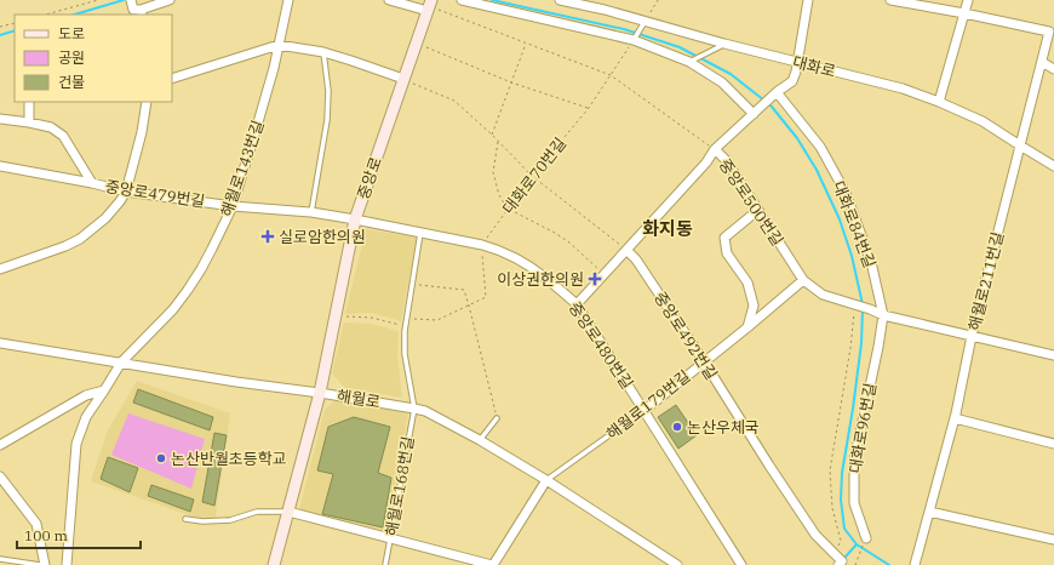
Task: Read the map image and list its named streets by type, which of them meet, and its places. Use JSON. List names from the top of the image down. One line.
{"streets":{"main road":["중앙로"],"street":["대화로","해월로143번길","중앙로479번길","중앙로500번길","대화로84번길","해월로211번길","중앙로492번길","중앙로480번길","해월로","해월로179번길","대화로96번길"],"lane":["해월로168번길"],"path":["대화로70번길"]},"crossings":[["대화로","해월로211번길"],["해월로143번길","중앙로479번길"],["해월로143번길","해월로"],["대화로70번길","중앙로500번길"],["대화로70번길","중앙로480번길"],["중앙로","중앙로479번길"],["중앙로","중앙로500번길"],["중앙로","중앙로480번길"],["중앙로","해월로"],["중앙로479번길","중앙로480번길"],["중앙로500번길","대화로84번길"],["중앙로500번길","해월로211번길"],["중앙로500번길","해월로179번길"],["중앙로500번길","대화로96번길"],["대화로84번길","대화로96번길"],["중앙로492번길","해월로179번길"],["중앙로480번길","해월로179번길"],["해월로","해월로179번길"],["해월로","해월로168번길"]],"districts":["화지동"],"places":{"health":["실로암한의원","이상권한의원"],"other":["논산우체국","논산반월초등학교"]},"legend":["도로","공원","건물"],"scale_bar":"100 m"}
